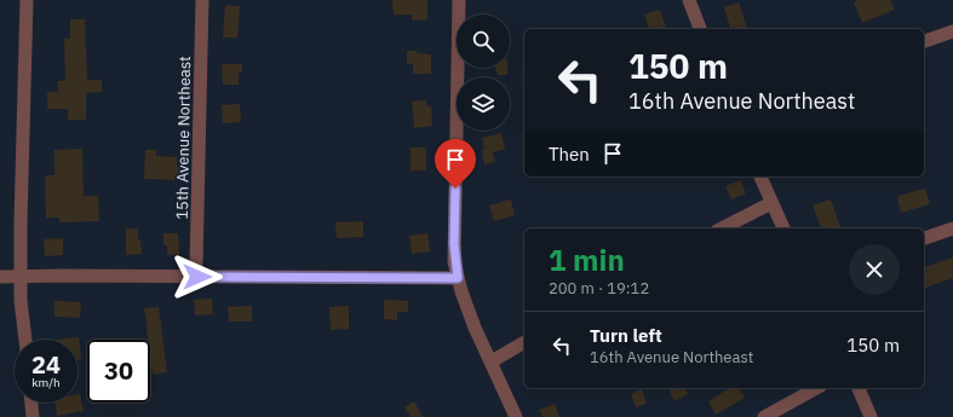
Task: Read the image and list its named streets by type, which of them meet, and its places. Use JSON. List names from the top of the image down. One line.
{"streets":{"street":["15th Avenue Northeast"]},"page":{"turn":["150 m","16th Avenue Northeast"],"then":"Then","heading":["1 min","200 m · 19:12"],"list":[{"name":"Turn left","note":"16th Avenue Northeast","value":"150 m"}],"speed":"24 km/h","limit":"30"}}
